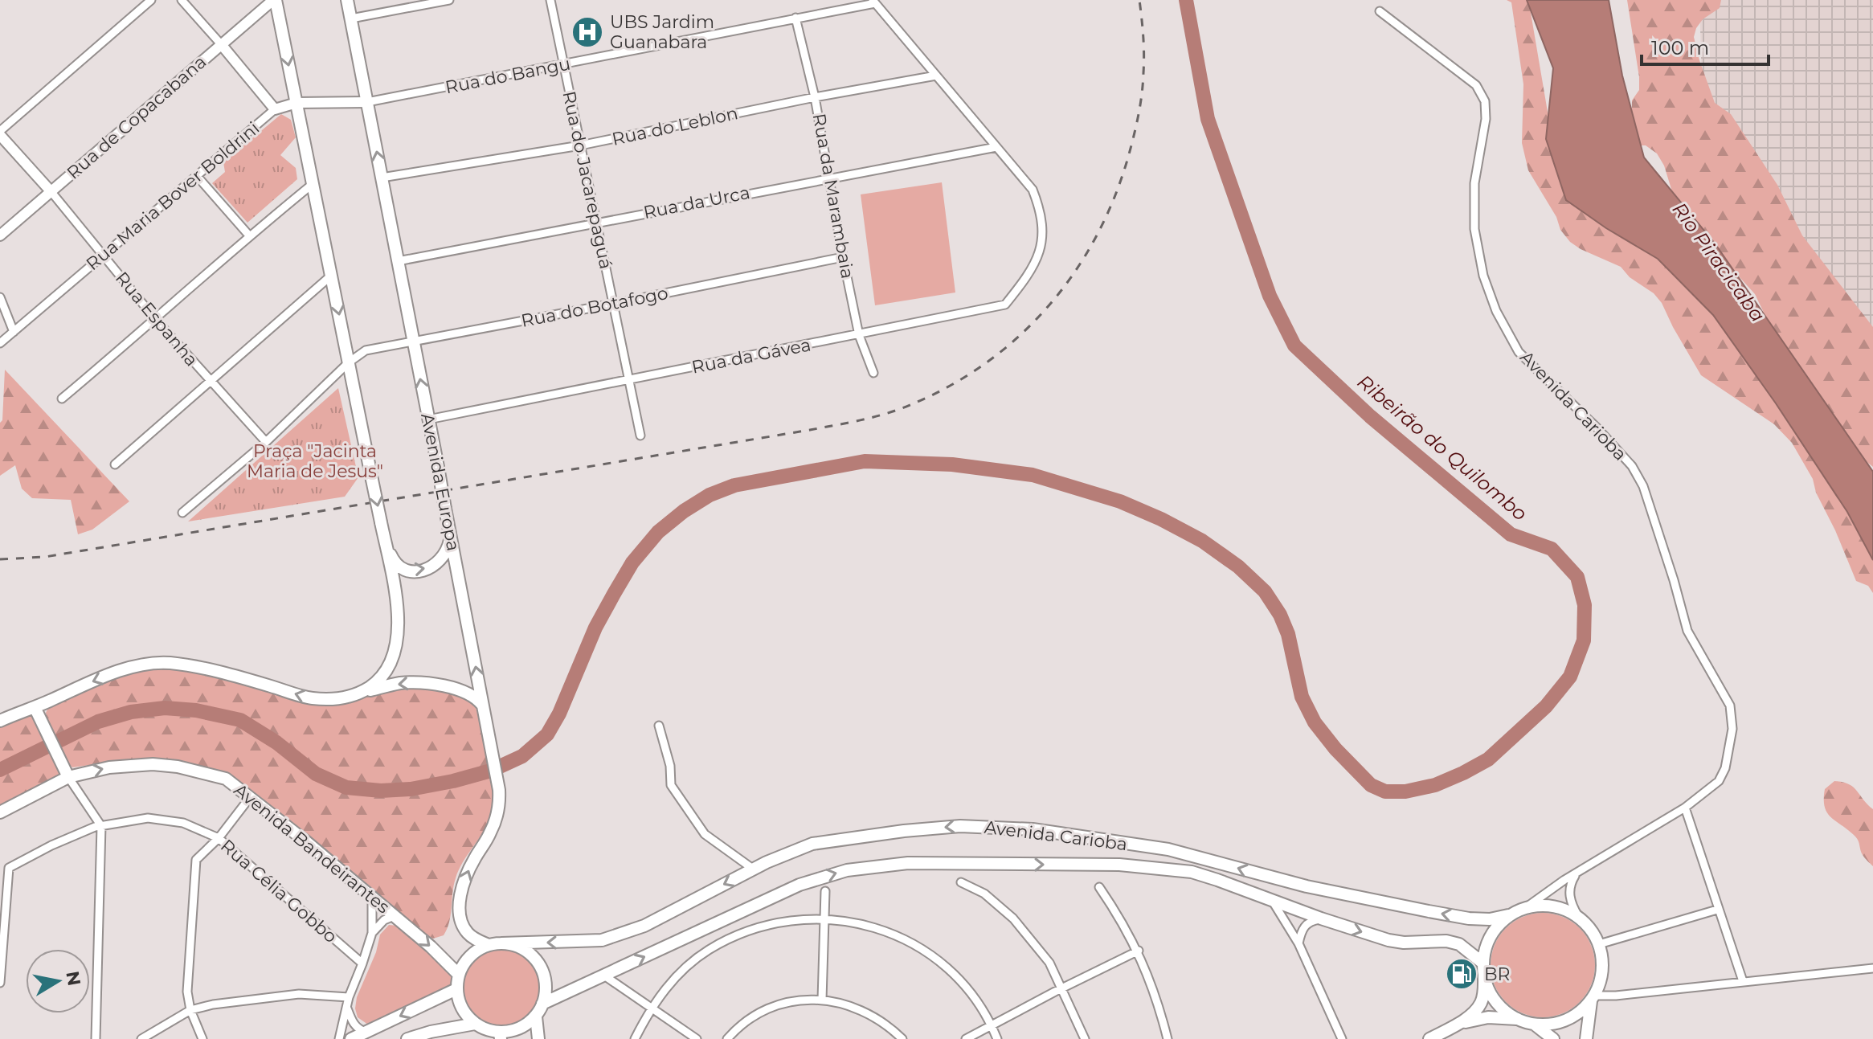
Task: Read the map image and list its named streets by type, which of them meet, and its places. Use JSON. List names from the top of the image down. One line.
{"streets":{"main road":["Avenida Carioba","Avenida Europa","Avenida Bandeirantes"],"street":["Rua do Bangu","Rua de Copacabana","Rua do Leblon","Rua do Jacarepaguá","Rua Maria Bover Boldrini","Rua da Marambaia","Rua da Urca","Rua do Botafogo","Rua Espanha","Rua da Gávea","Rua Célia Gobbo"]},"crossings":[["Rua do Bangu","Rua do Jacarepaguá"],["Rua do Bangu","Rua Maria Bover Boldrini"],["Rua do Bangu","Rua da Marambaia"],["Rua do Bangu","Avenida Europa"],["Rua de Copacabana","Rua Espanha"],["Rua do Leblon","Rua do Jacarepaguá"],["Rua do Leblon","Rua da Marambaia"],["Rua do Leblon","Avenida Europa"],["Rua do Jacarepaguá","Rua da Urca"],["Rua do Jacarepaguá","Rua do Botafogo"],["Rua do Jacarepaguá","Rua da Gávea"],["Rua Maria Bover Boldrini","Rua Espanha"],["Rua Maria Bover Boldrini","Avenida Europa"],["Rua da Marambaia","Rua da Urca"],["Rua da Marambaia","Rua do Botafogo"],["Rua da Marambaia","Rua da Gávea"],["Rua da Urca","Rua da Gávea"],["Rua da Urca","Avenida Europa"],["Rua do Botafogo","Rua Espanha"],["Rua do Botafogo","Avenida Europa"],["Rua da Gávea","Avenida Europa"],["Avenida Carioba","Avenida Europa"],["Avenida Carioba","Avenida Bandeirantes"],["Avenida Europa","Avenida Bandeirantes"]],"water":["Rio Piracicaba","Ribeirão do Quilombo"],"parks":["Praça \"Jacinta Maria de Jesus\""],"places":{"hospital":["UBS Jardim Guanabara"],"fuel station":["BR"]},"scale_bar":"100 m","north":"right"}
